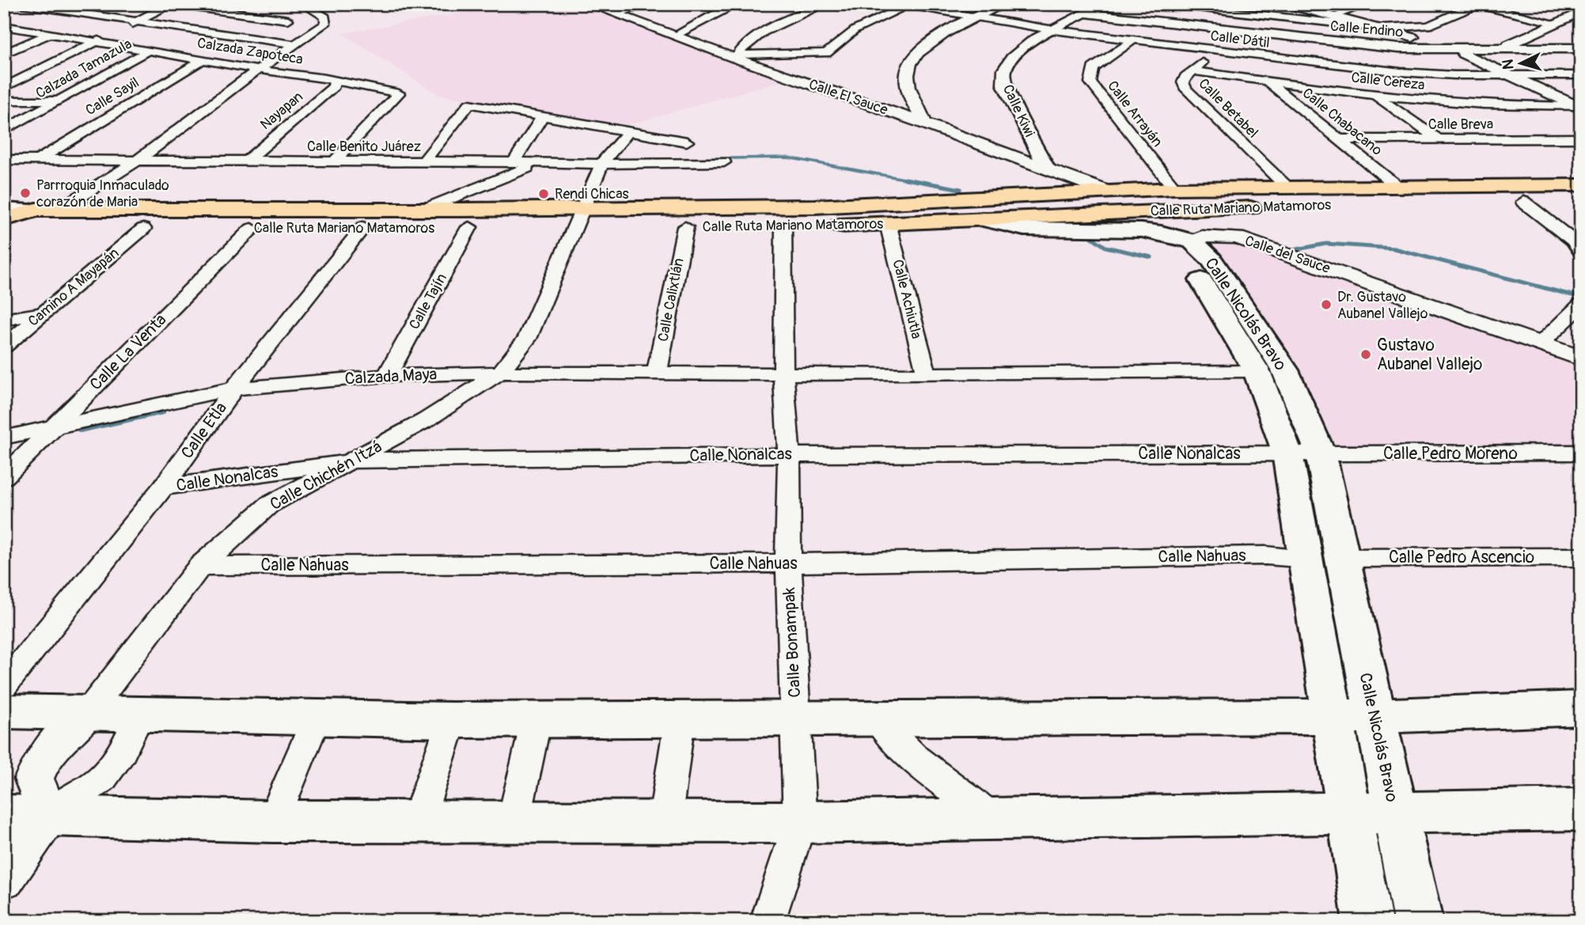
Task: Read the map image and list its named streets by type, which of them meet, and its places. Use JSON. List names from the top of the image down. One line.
{"streets":{"main road":["Calle Ruta Mariano Matamoros","Calle del Sauce","Calle Nicolás Bravo"],"street":["Calle Endino","Calle Dátil","Calzada Zapoteca","Calzada Tamazula","Calle Cereza","Calle Sayil","Calle El Sauce","Calle Betabel","Nayapan","Calle Kiwi","Calle Arrayán","Calle Chabacano","Calle Breva","Calle Benito Juárez","Camino A Mayapán","Calle Achiutla","Calle Calixtlán","Calle Tajín","Calle La Venta","Calzada Maya","Calle Etla","Calle Nonalcas","Calle Pedro Moreno","Calle Chichén Itzá","Calle Nahuas","Calle Pedro Ascencio","Calle Bonampak"]},"crossings":[["Calle Endino","Calle Kiwi"],["Calle Dátil","Calle Betabel"],["Calle Dátil","Calle Kiwi"],["Calle Dátil","Calle Arrayán"],["Calzada Zapoteca","Calzada Tamazula"],["Calzada Zapoteca","Calle Sayil"],["Calzada Zapoteca","Nayapan"],["Calzada Zapoteca","Calle Benito Juárez"],["Calle Cereza","Calle Betabel"],["Calle Cereza","Calle Chabacano"],["Calle Sayil","Calle Benito Juárez"],["Calle El Sauce","Calle Kiwi"],["Calle El Sauce","Calle Ruta Mariano Matamoros"],["Calle Betabel","Calle Ruta Mariano Matamoros"],["Nayapan","Calle Benito Juárez"],["Calle Arrayán","Calle Ruta Mariano Matamoros"],["Calle Chabacano","Calle Breva"],["Calle Chabacano","Calle Ruta Mariano Matamoros"],["Calle Benito Juárez","Calle Chichén Itzá"],["Calle Ruta Mariano Matamoros","Calle del Sauce"],["Calle Ruta Mariano Matamoros","Camino A Mayapán"],["Calle Ruta Mariano Matamoros","Calle Achiutla"],["Calle Ruta Mariano Matamoros","Calle Calixtlán"],["Calle Ruta Mariano Matamoros","Calle Tajín"],["Calle Ruta Mariano Matamoros","Calle La Venta"],["Calle Ruta Mariano Matamoros","Calle Etla"],["Calle Ruta Mariano Matamoros","Calle Chichén Itzá"],["Calle Ruta Mariano Matamoros","Calle Bonampak"],["Calle del Sauce","Calle Nicolás Bravo"],["Calle Achiutla","Calzada Maya"],["Calle Calixtlán","Calzada Maya"],["Calle Tajín","Calzada Maya"],["Calle Nicolás Bravo","Calzada Maya"],["Calle Nicolás Bravo","Calle Nonalcas"],["Calle Nicolás Bravo","Calle Pedro Moreno"],["Calle Nicolás Bravo","Calle Nahuas"],["Calle Nicolás Bravo","Calle Pedro Ascencio"],["Calle La Venta","Calzada Maya"],["Calzada Maya","Calle Etla"],["Calzada Maya","Calle Chichén Itzá"],["Calzada Maya","Calle Bonampak"],["Calle Etla","Calle Nonalcas"],["Calle Nonalcas","Calle Pedro Moreno"],["Calle Nonalcas","Calle Chichén Itzá"],["Calle Nonalcas","Calle Bonampak"],["Calle Chichén Itzá","Calle Nahuas"],["Calle Nahuas","Calle Bonampak"]],"places":["Parrroquia Inmaculado corazón de Maria","Rendi Chicas","Dr. Gustavo Aubanel Vallejo","Gustavo Aubanel Vallejo"],"north":"left"}
